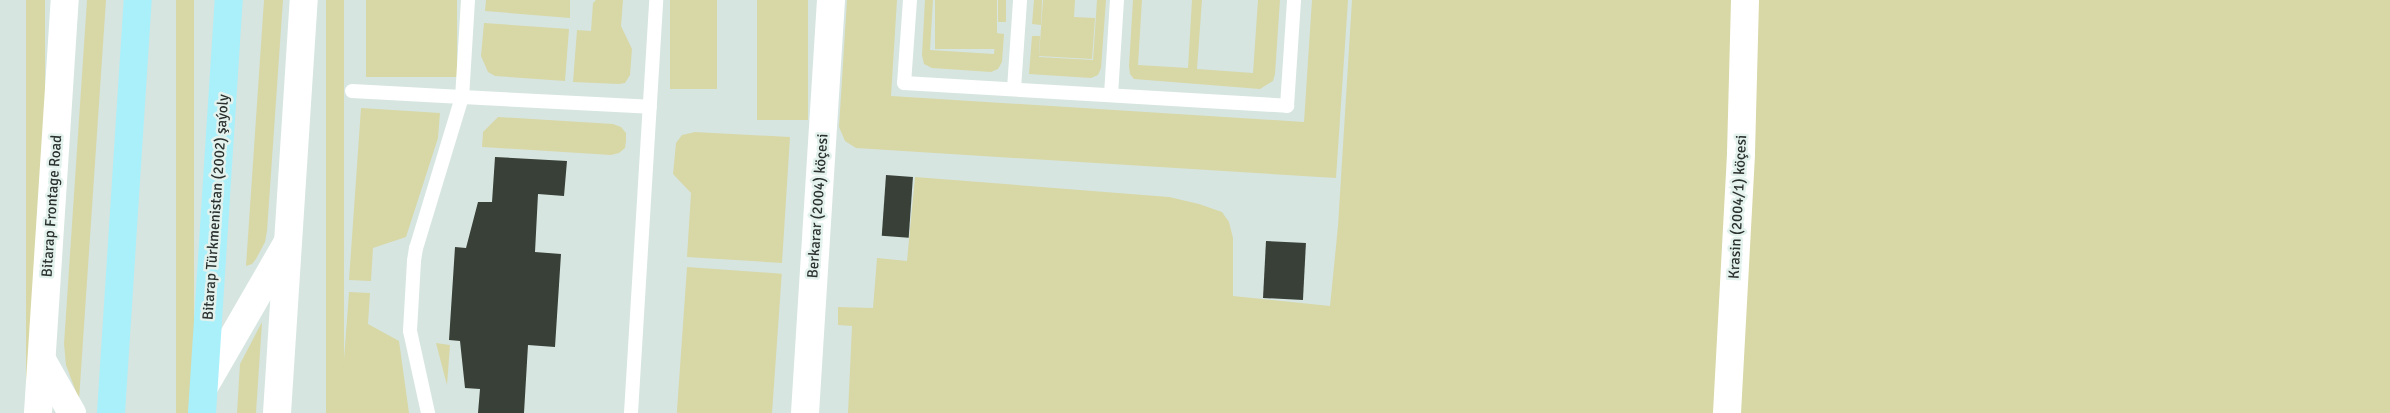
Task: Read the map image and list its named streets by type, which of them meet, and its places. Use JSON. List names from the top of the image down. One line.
{"streets":{"main road":["Bitarap Türkmenistan (2002) şaýoly"],"street":["Bitarap Frontage Road","Berkarar (2004) köçesi","Krasin (2004/1) köçesi"]}}
